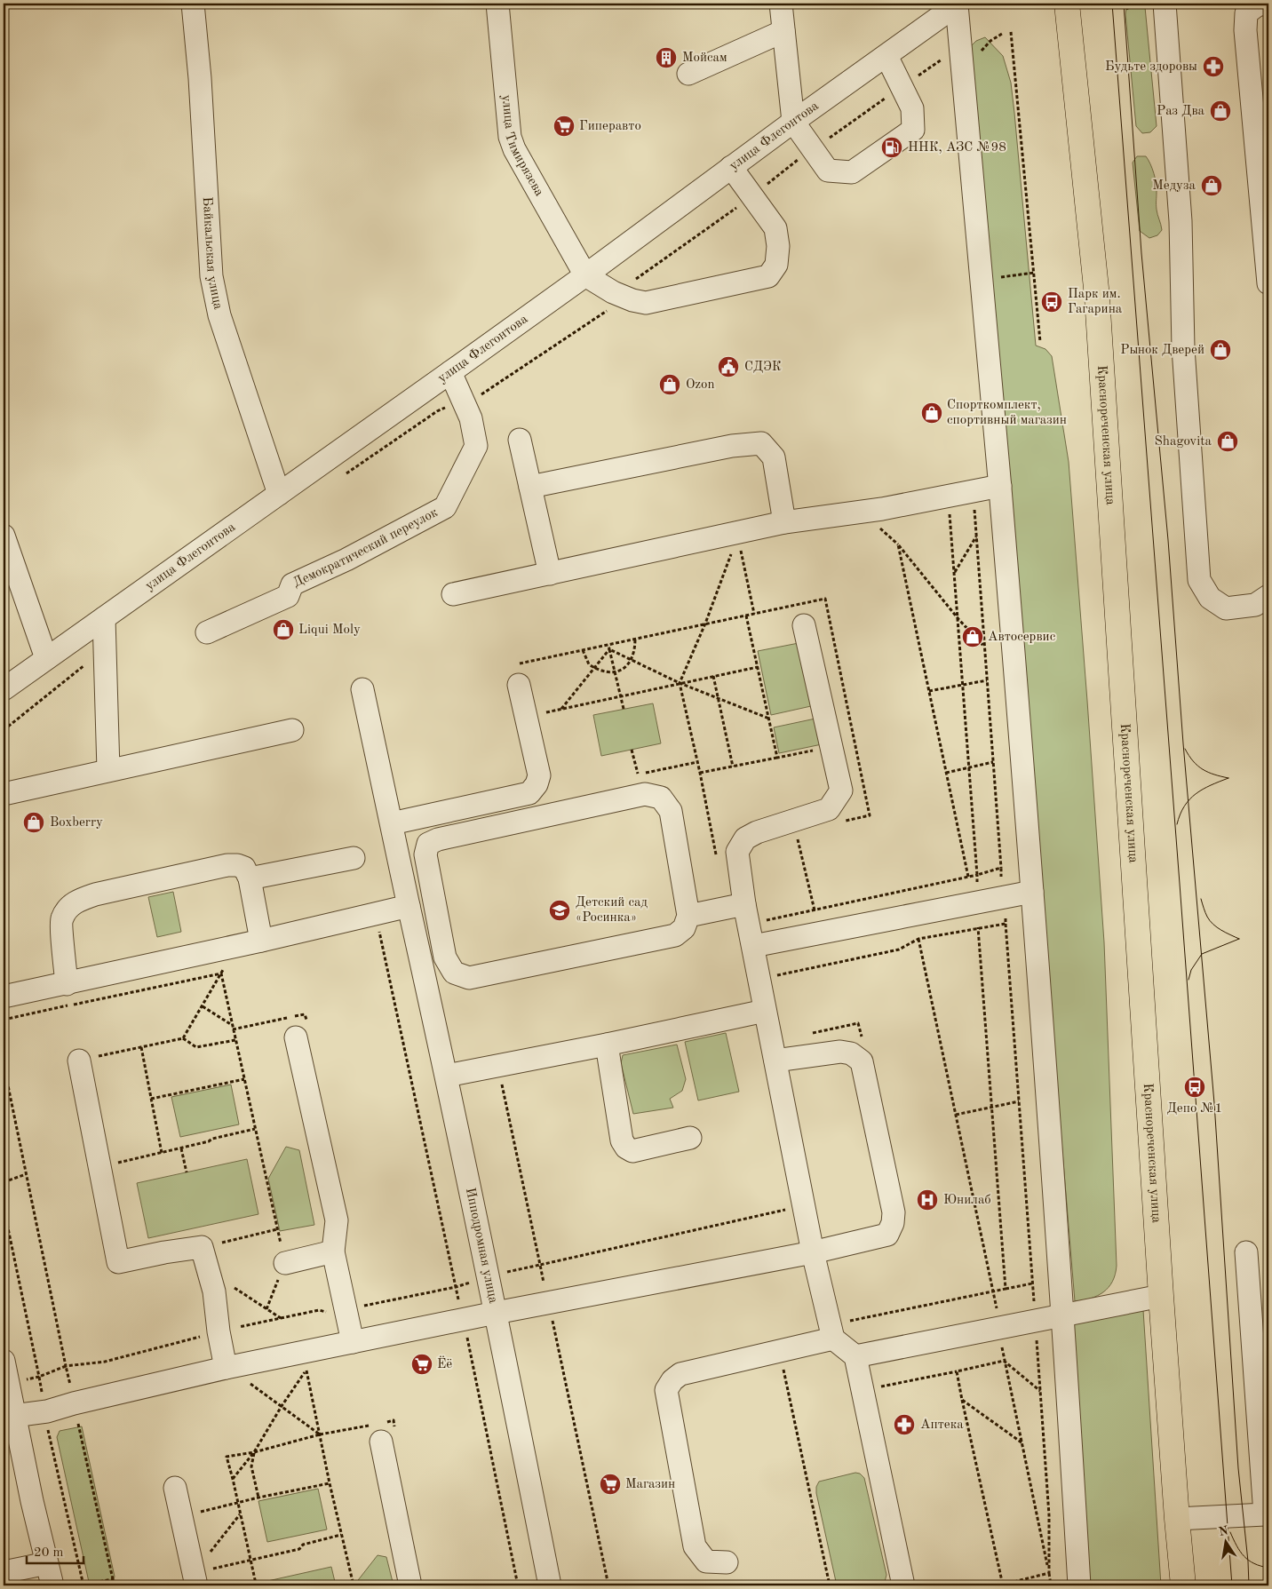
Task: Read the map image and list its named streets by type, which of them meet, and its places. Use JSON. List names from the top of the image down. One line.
{"streets":{"main road":["Краснореченская улица"],"street":["улица Флегонтова","улица Тимирязева","Байкальская улица","Демократический переулок","Ипподромная улица"]},"crossings":[["улица Флегонтова","улица Тимирязева"],["улица Флегонтова","Байкальская улица"],["улица Флегонтова","Демократический переулок"]],"places":{"building":["Мойсам"],"pharmacy":["Будьте здоровы","Аптека"],"shop":["Раз Два","Медуза","Рынок Дверей","Ozon","Спорткомплект, спортивный магазин","Shagovita","Liqui Moly","Автосервис","Boxberry"],"supermarket":["Гиперавто","Ёё","Магазин"],"fuel station":["ННК, АЗС №98"],"bus stop":["Парк им. Гагарина","Депо №1"],"public building":["СДЭК"],"school or university":["Детский сад «Росинка»"],"hospital":["Юнилаб"]},"scale_bar":"20 m","north":"top"}
